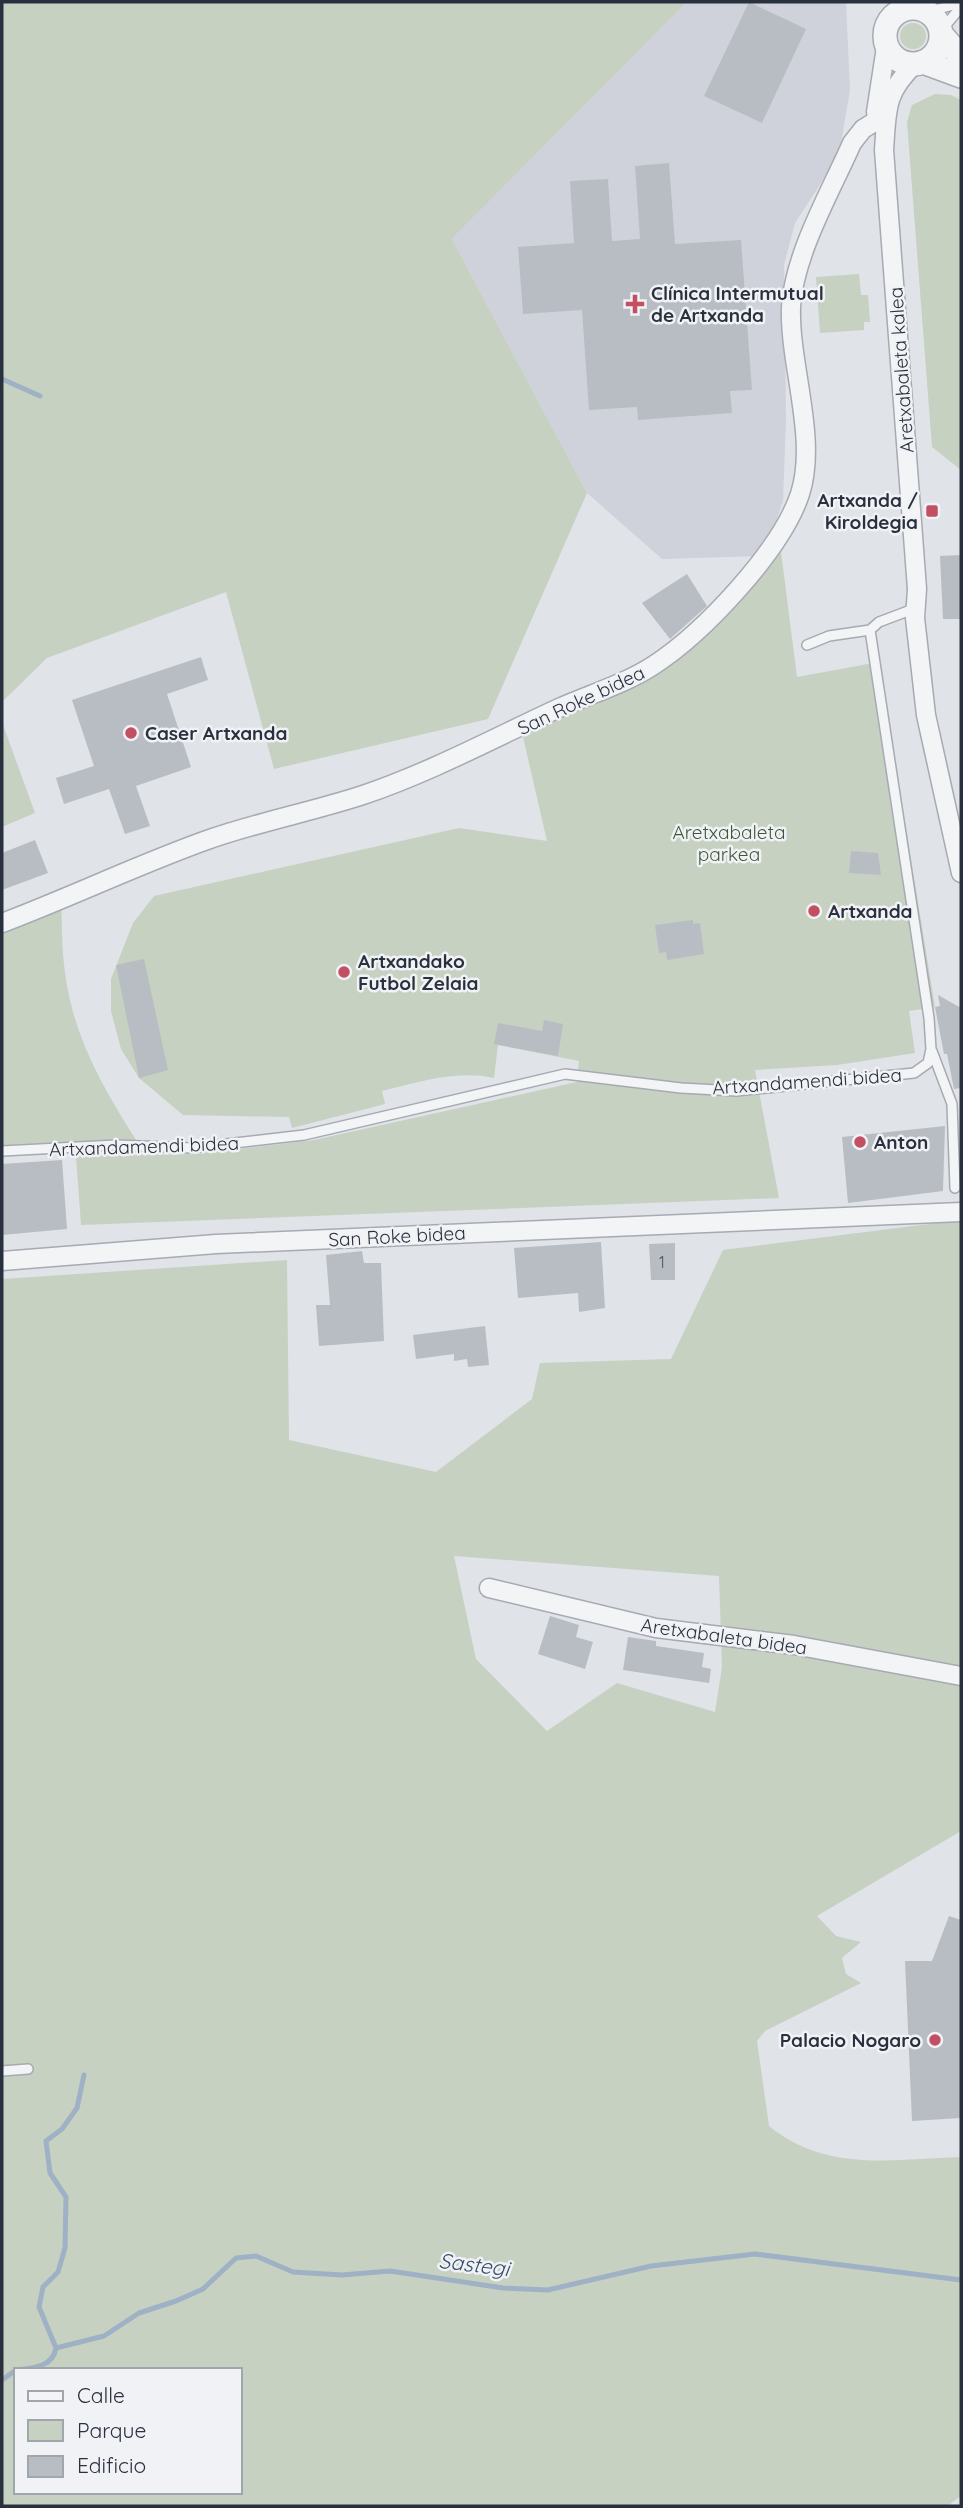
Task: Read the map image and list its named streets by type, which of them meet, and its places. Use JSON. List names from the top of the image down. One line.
{"streets":{"street":["Aretxabaleta kalea","San Roke bidea","Aretxabaleta bidea"],"lane":["Artxandamendi bidea"]},"crossings":[["Aretxabaleta kalea","San Roke bidea"]],"water":["Sastegi"],"parks":["Aretxabaleta parkea"],"places":{"health":["Clínica Intermutual de Artxanda"],"transit":["Artxanda / Kiroldegia"],"other":["Caser Artxanda","Artxanda","Artxandako Futbol Zelaia","Anton","Palacio Nogaro"]},"house_numbers":["1"],"legend":["Calle","Parque","Edificio"]}
